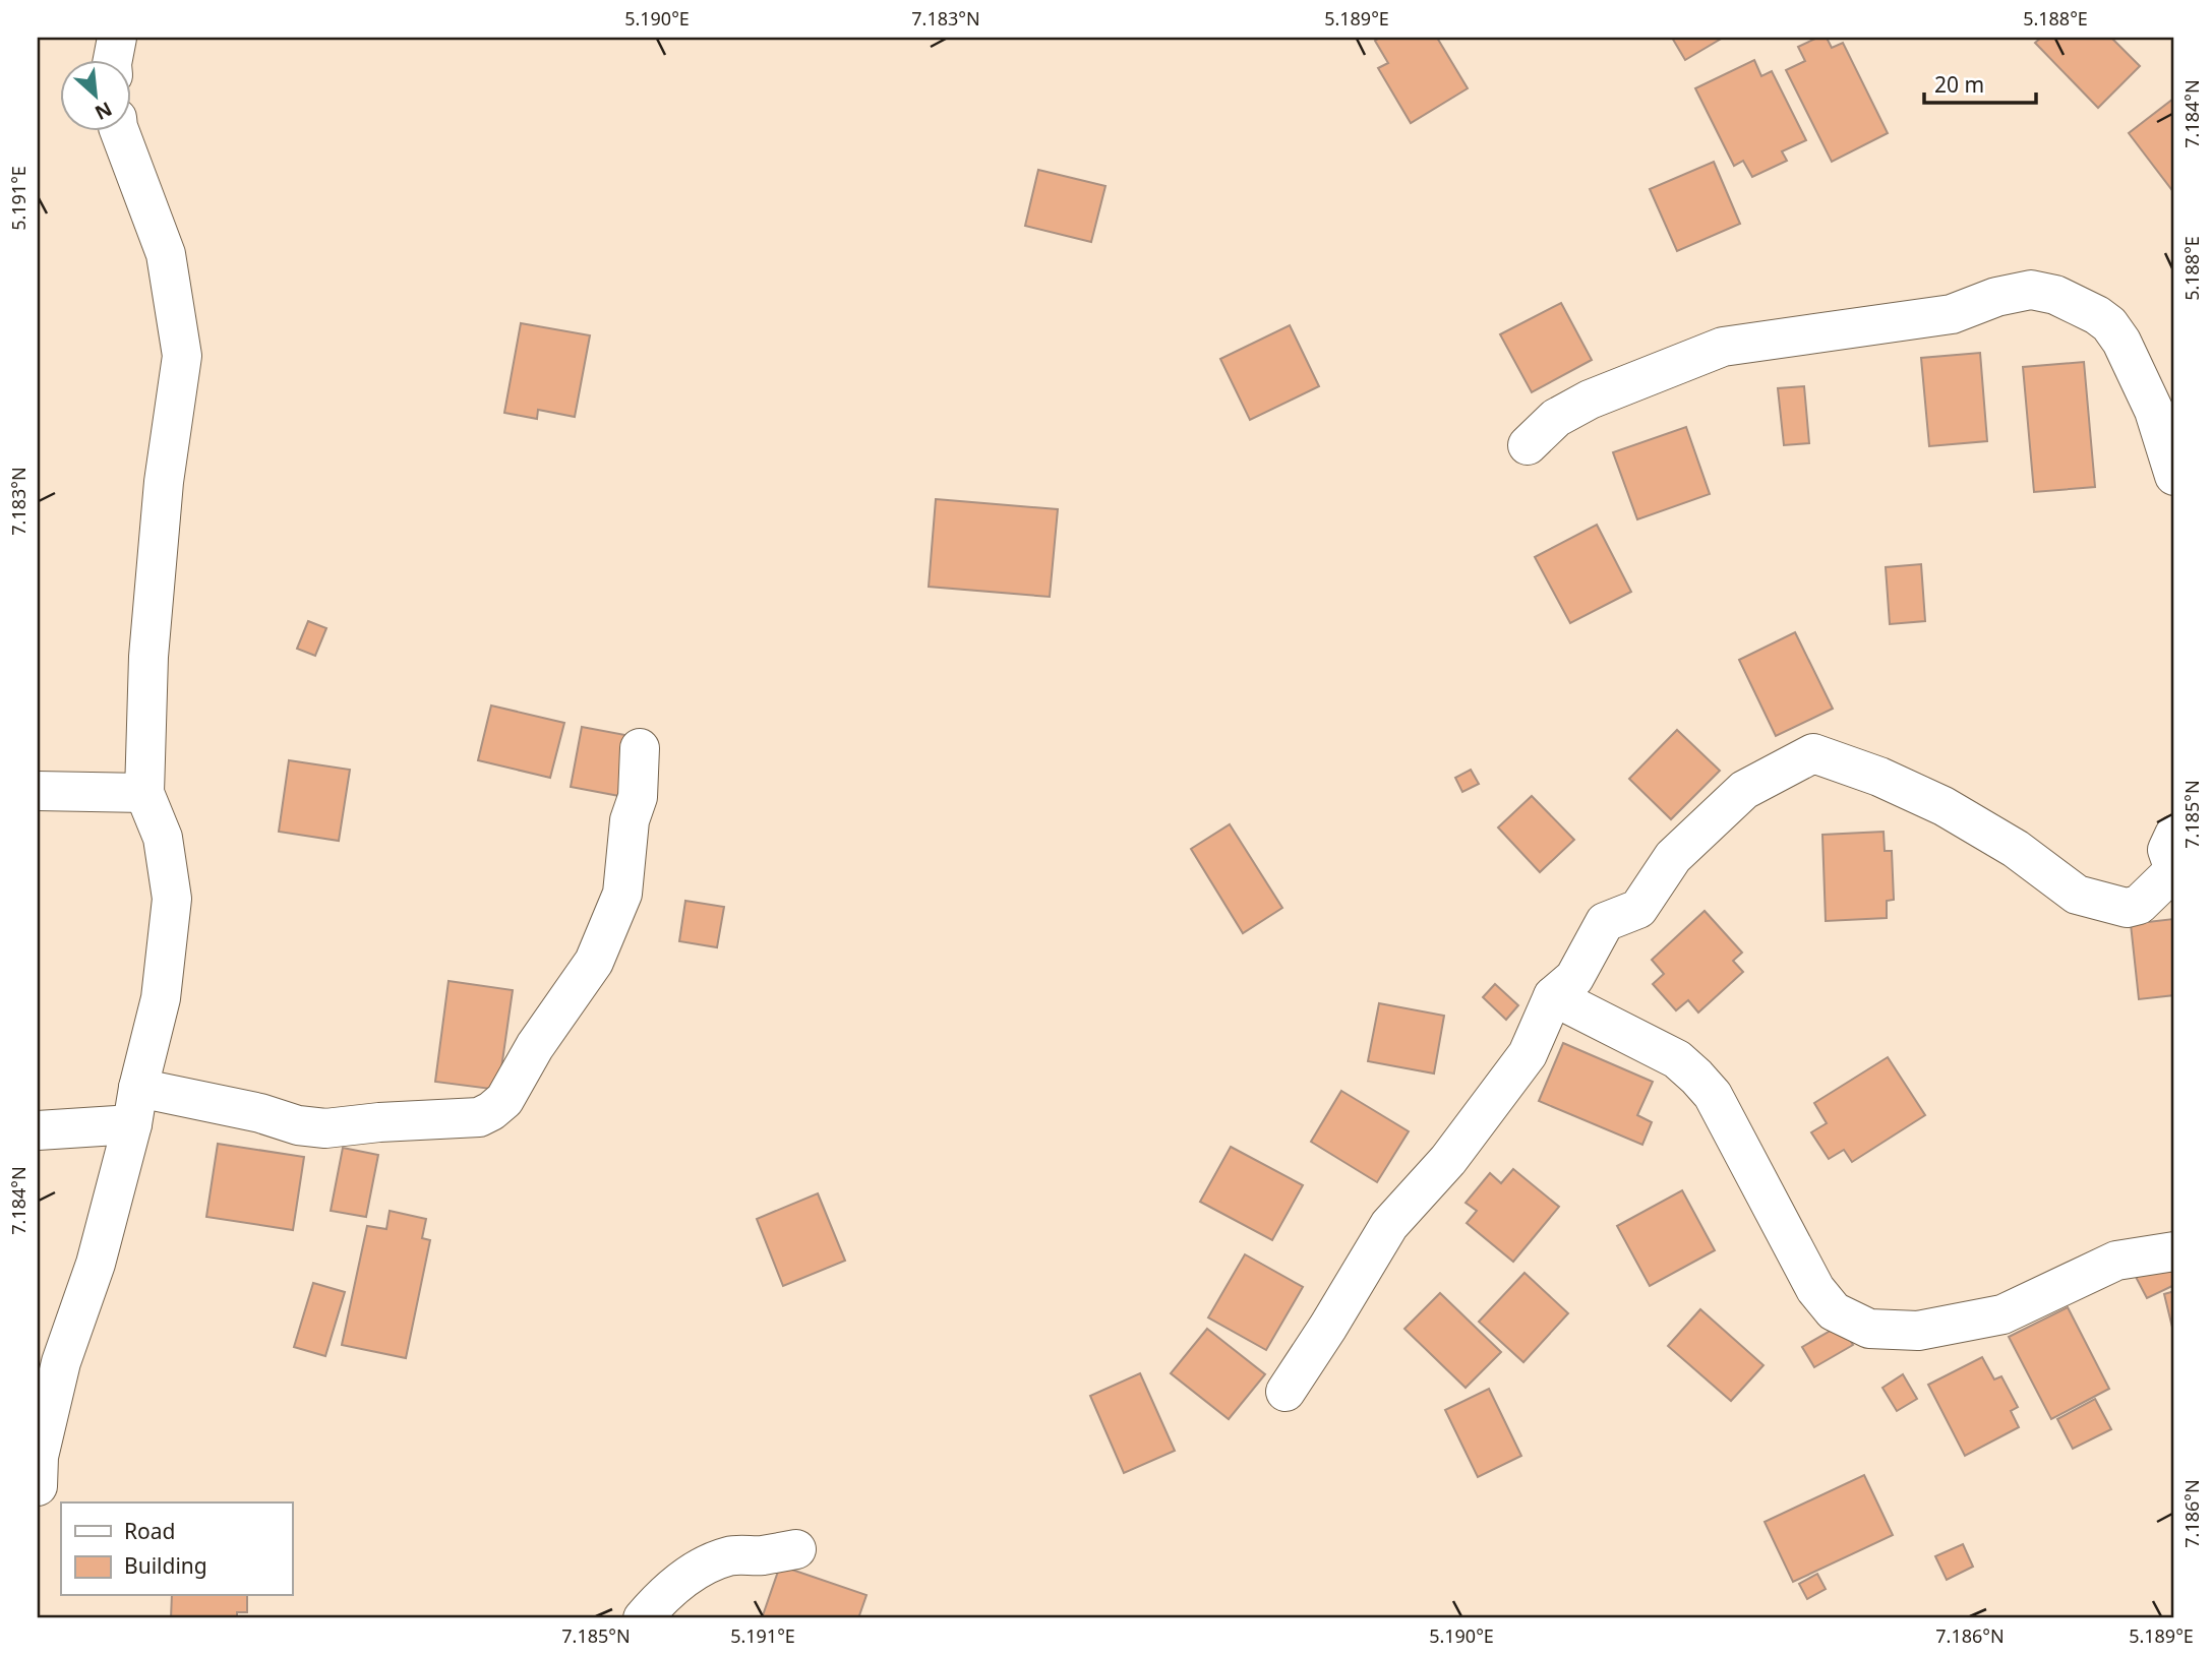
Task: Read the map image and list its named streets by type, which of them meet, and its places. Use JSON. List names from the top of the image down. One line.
{"legend":["Road","Building"],"scale_bar":"20 m","north":"bottom right","coordinates":["5.190°E","7.183°N","5.189°E","5.188°E","7.184°N","5.191°E","7.185°N","7.186°N"]}
